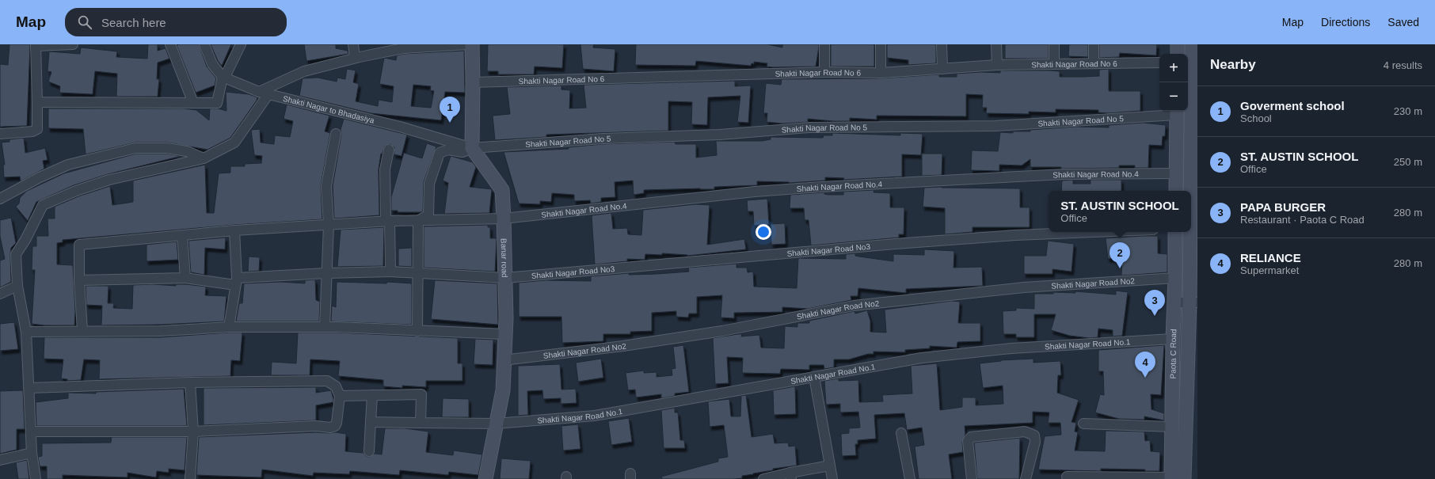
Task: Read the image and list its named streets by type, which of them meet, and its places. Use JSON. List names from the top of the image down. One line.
{"streets":{"street":["Shakti Nagar Road No 6","Shakti Nagar to Bhadasiya","Shakti Nagar Road No 5","Shakti Nagar Road No.4","Shakti Nagar Road No3","Banar road","Shakti Nagar Road No2","Shakti Nagar Road No.1","Paota C Road"]},"crossings":[["Shakti Nagar to Bhadasiya","Shakti Nagar Road No 5"],["Shakti Nagar to Bhadasiya","Banar road"],["Shakti Nagar Road No 5","Banar road"],["Shakti Nagar Road No.4","Shakti Nagar Road No3"],["Shakti Nagar Road No.4","Banar road"],["Shakti Nagar Road No3","Banar road"],["Banar road","Shakti Nagar Road No2"],["Banar road","Shakti Nagar Road No.1"],["Shakti Nagar Road No2","Paota C Road"],["Shakti Nagar Road No.1","Paota C Road"]],"page":{"header":"Map","search":"Search here","nav":["Map","Directions","Saved"],"heading":["Nearby","4 results"],"map_buttons":["+","−"],"list":[{"mark":"1","name":"Goverment school","note":"School","value":"230 m"},{"mark":"2","name":"ST. AUSTIN SCHOOL","note":"Office","value":"250 m"},{"mark":"3","name":"PAPA BURGER","note":"Restaurant · Paota C Road","value":"280 m"},{"mark":"4","name":"RELIANCE","note":"Supermarket","value":"280 m"}],"pins":["1","2","3","4"],"popup":["ST. AUSTIN SCHOOL","Office"]}}
